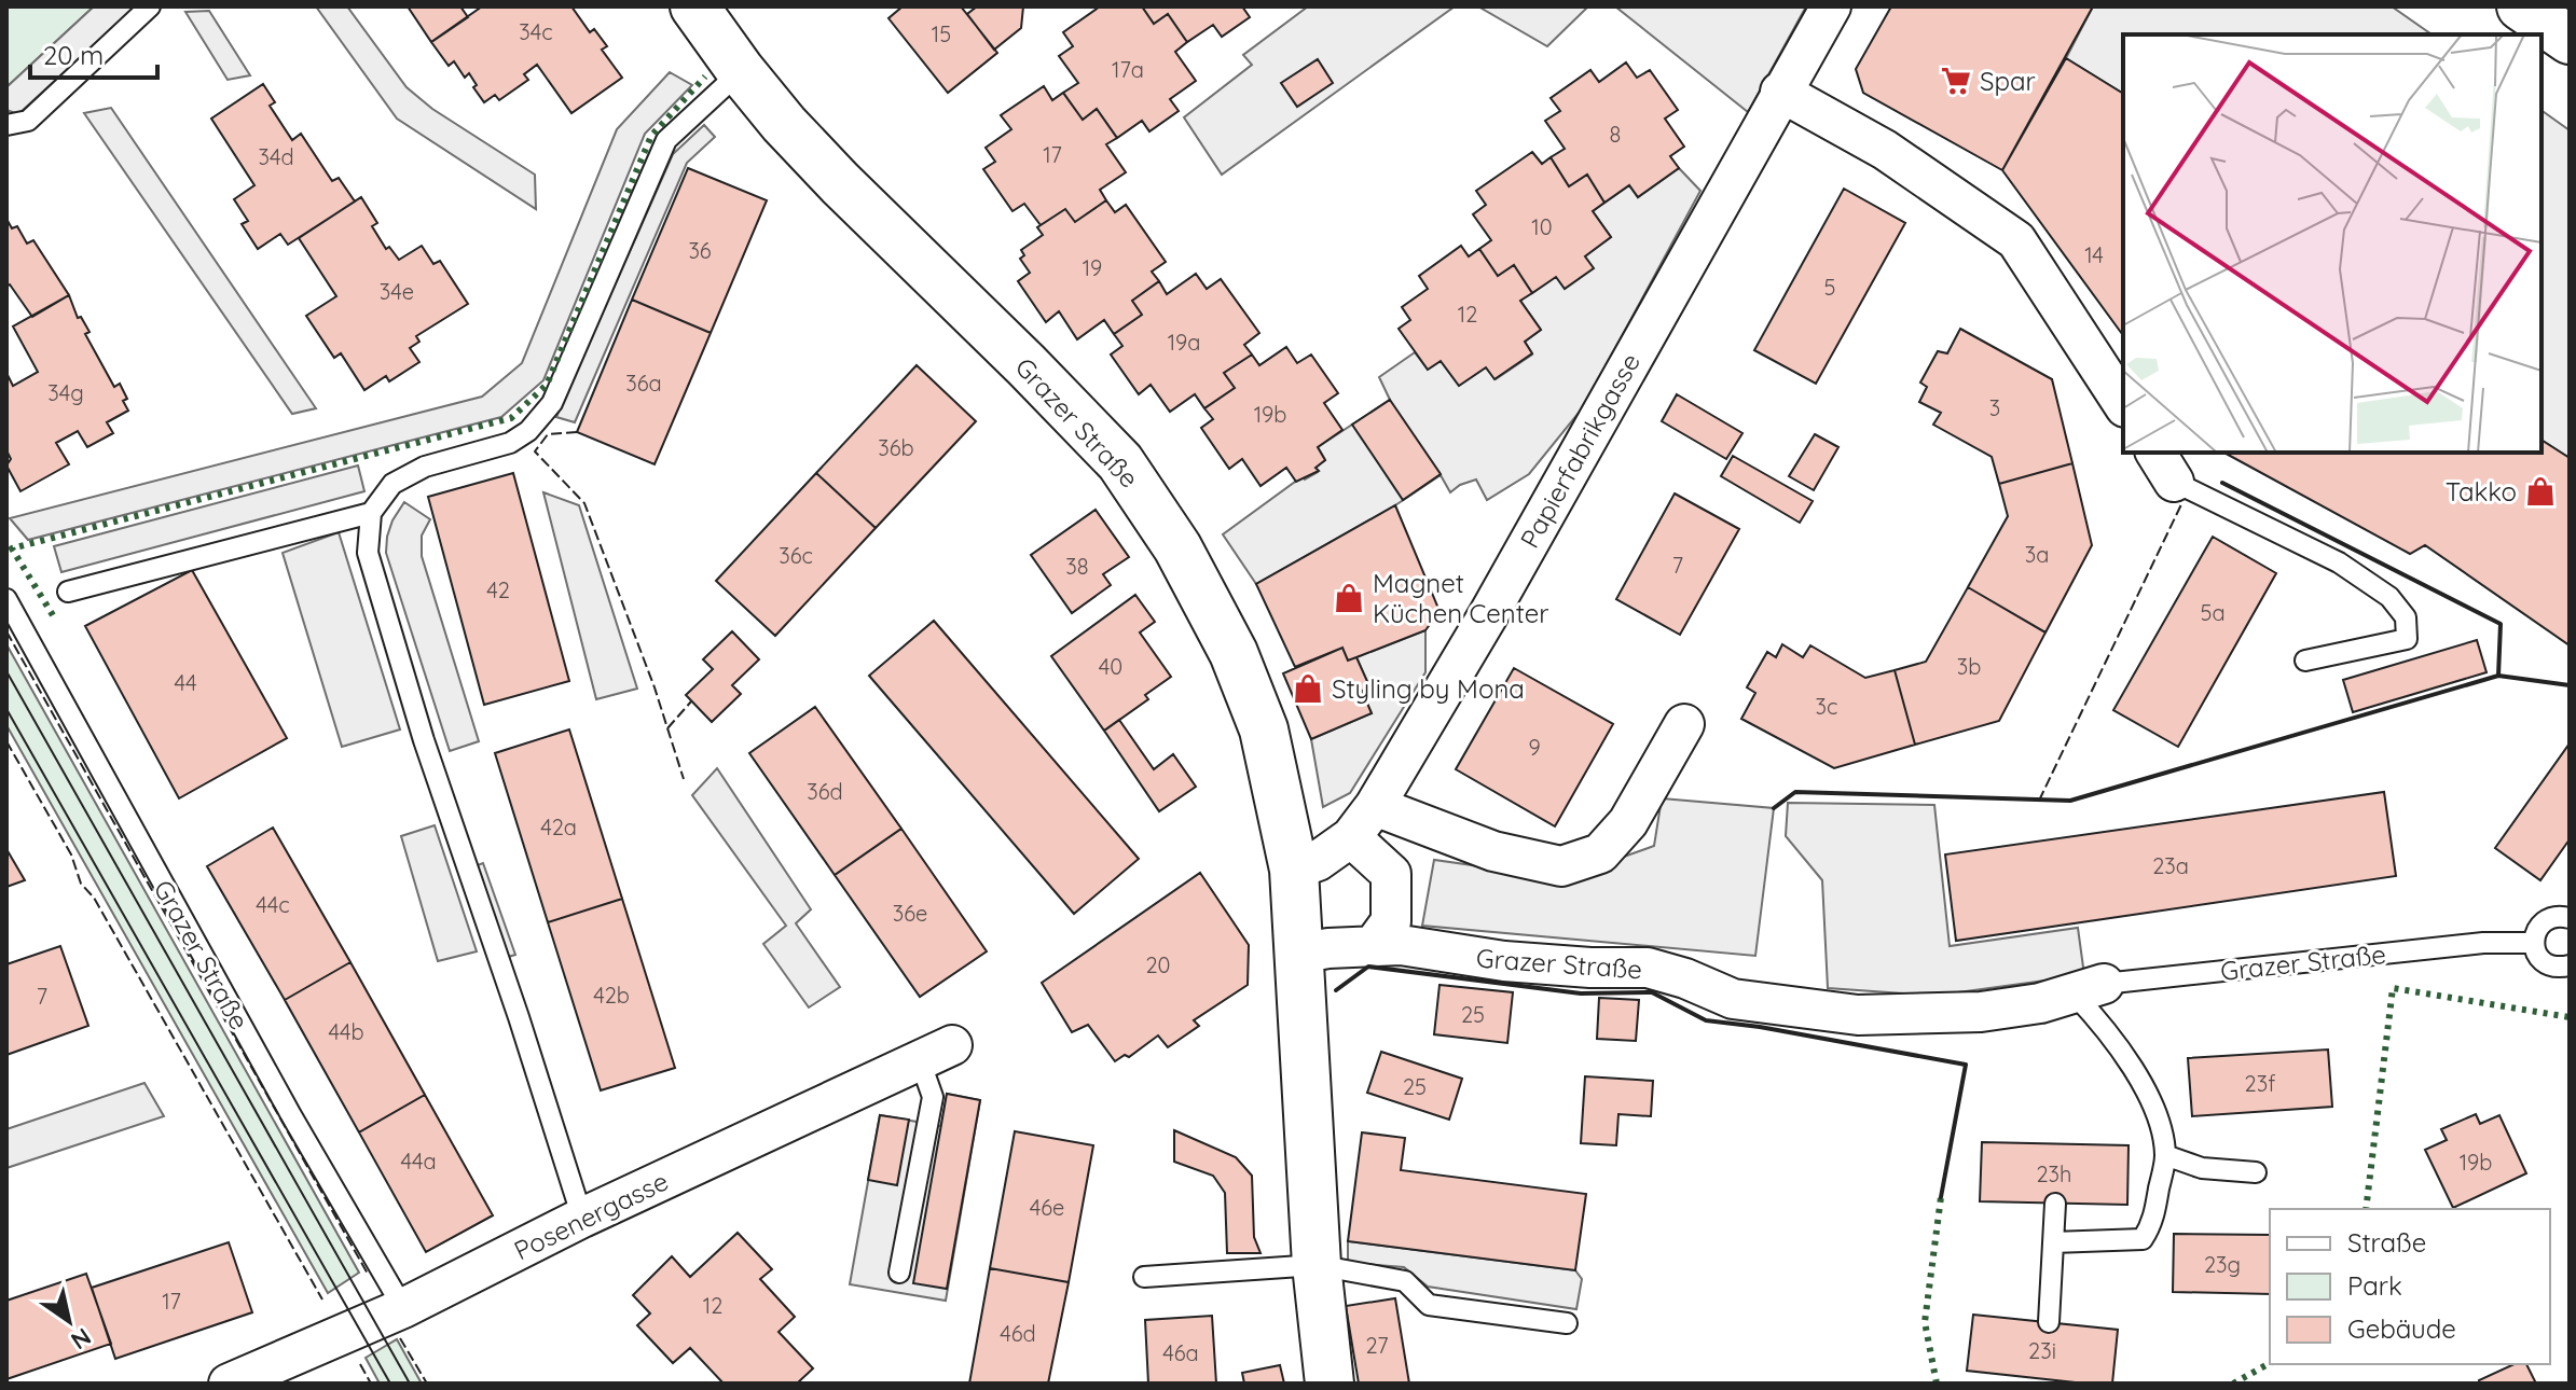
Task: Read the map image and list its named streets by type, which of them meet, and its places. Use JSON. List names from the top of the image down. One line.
{"streets":{"street":["Grazer Straße","Papierfabrikgasse","Posenergasse"]},"crossings":[["Grazer Straße","Papierfabrikgasse"],["Grazer Straße","Posenergasse"]],"places":{"supermarket":["Spar"],"shop":["Takko","Magnet Küchen Center","Styling by Mona"]},"house_numbers":["34c","15","17a","8","17","34d","10","36","14","19","5","34e","12","19a","36a","34g","3","19b","36b","3a","36c","7","38","42","5a","40","3b","44","3c","9","36d","42a","23a","44c","36e","20","42b","7","25","44b","23f","25","44a","19b","23h","46e","23g","17","12","46d","27","23i","46a"],"legend":["Straße","Park","Gebäude"],"scale_bar":"20 m","north":"bottom right"}
